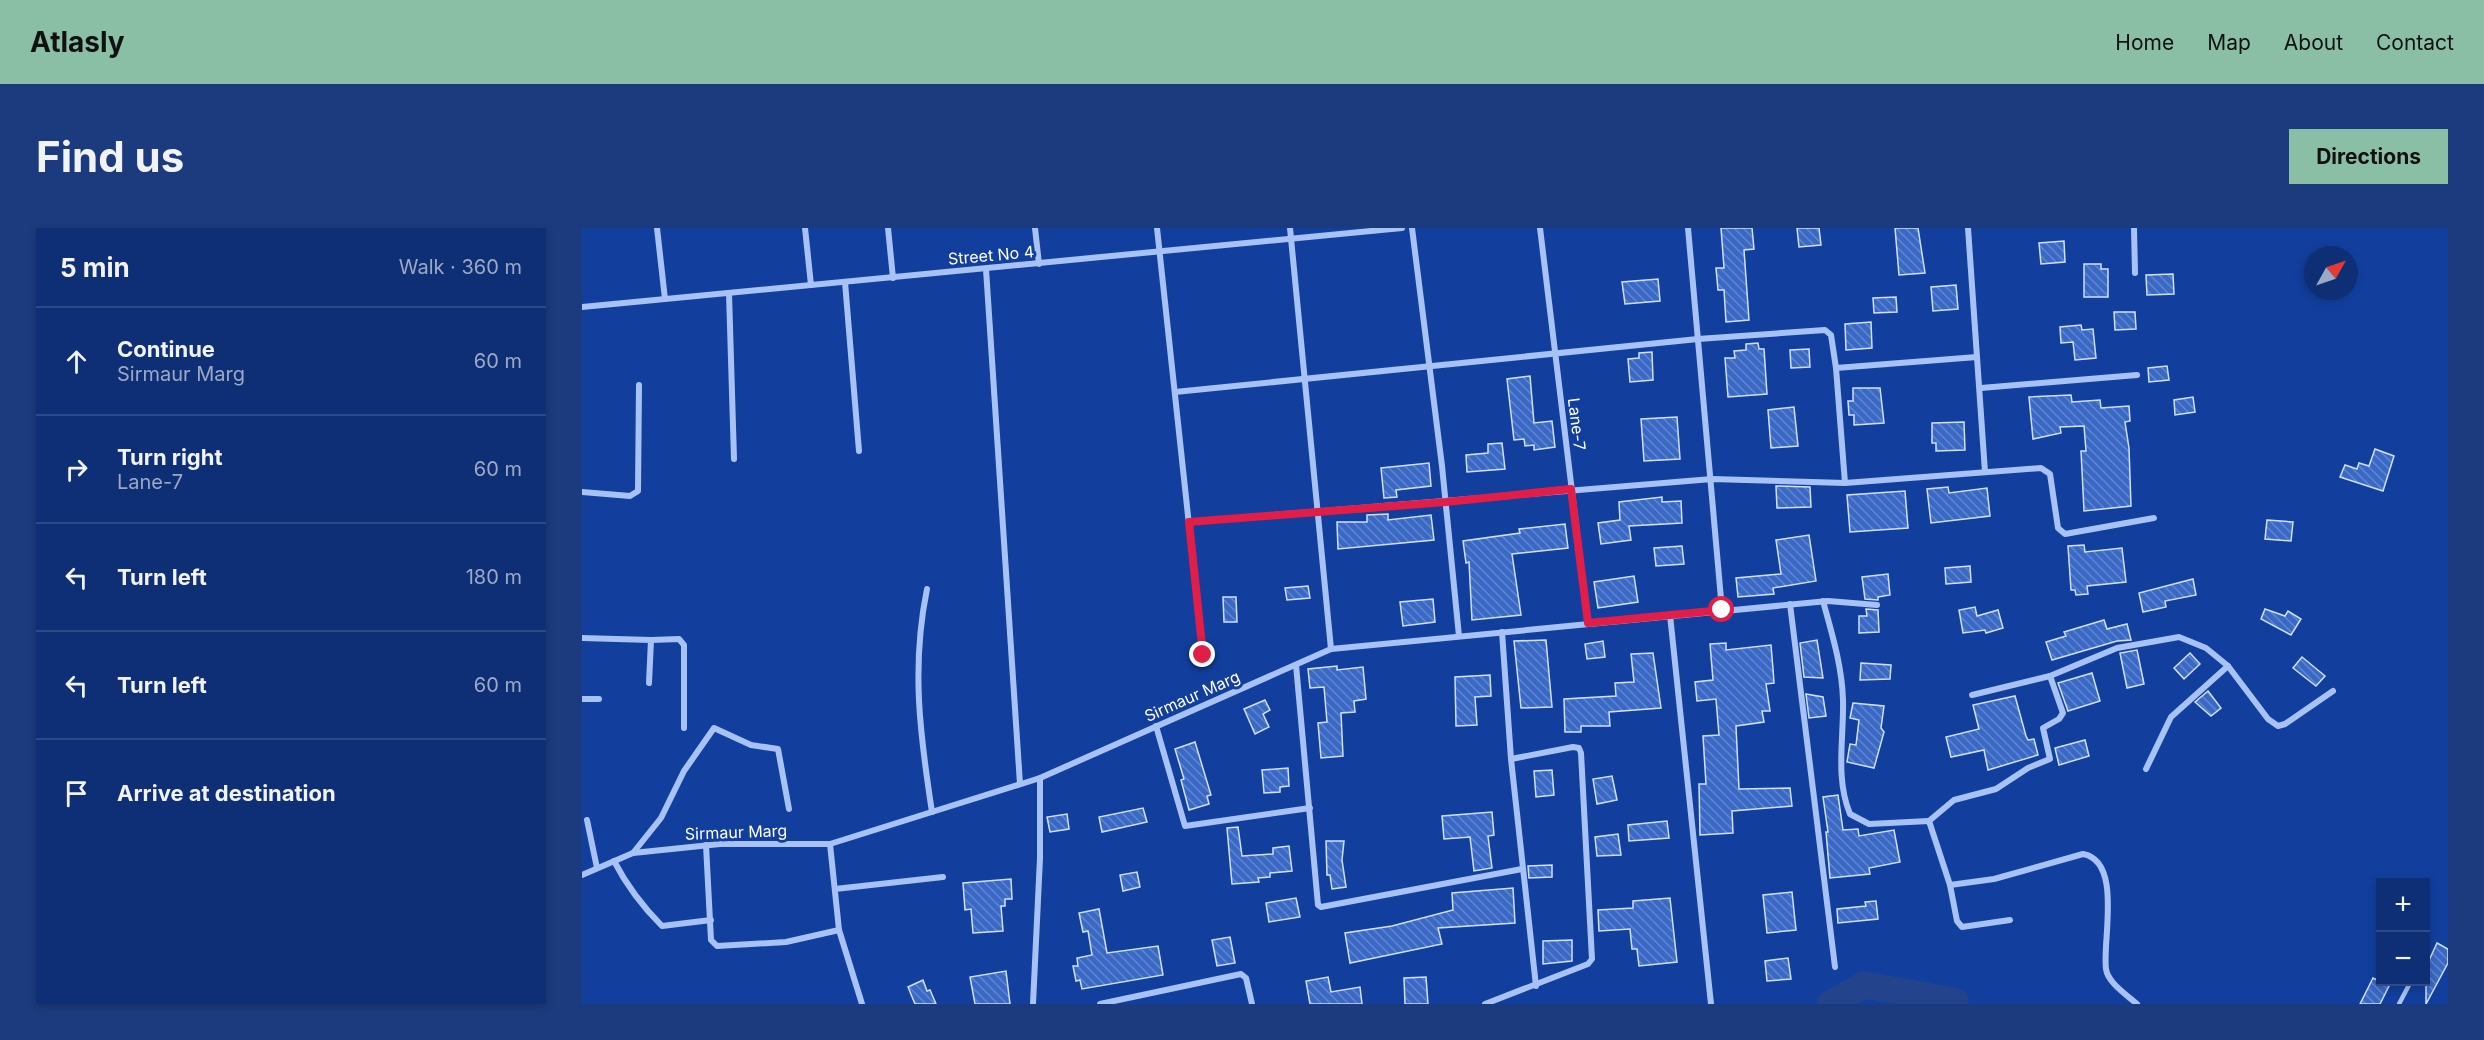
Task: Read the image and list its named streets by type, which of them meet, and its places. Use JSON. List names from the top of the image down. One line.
{"streets":{"street":["Street No 4","Lane-7","Sirmaur Marg"]},"crossings":[["Lane-7","Sirmaur Marg"]],"north":"top right","page":{"header":"Atlasly","nav":["Home","Map","About","Contact"],"buttons":"Directions","title":"Find us","heading":["5 min","Walk · 360 m"],"list":[["Continue","Sirmaur Marg","60 m"],["Turn right","Lane-7","60 m"],["Turn left","180 m"],["Turn left","60 m"],"Arrive at destination"],"map_buttons":["+","−"]}}
